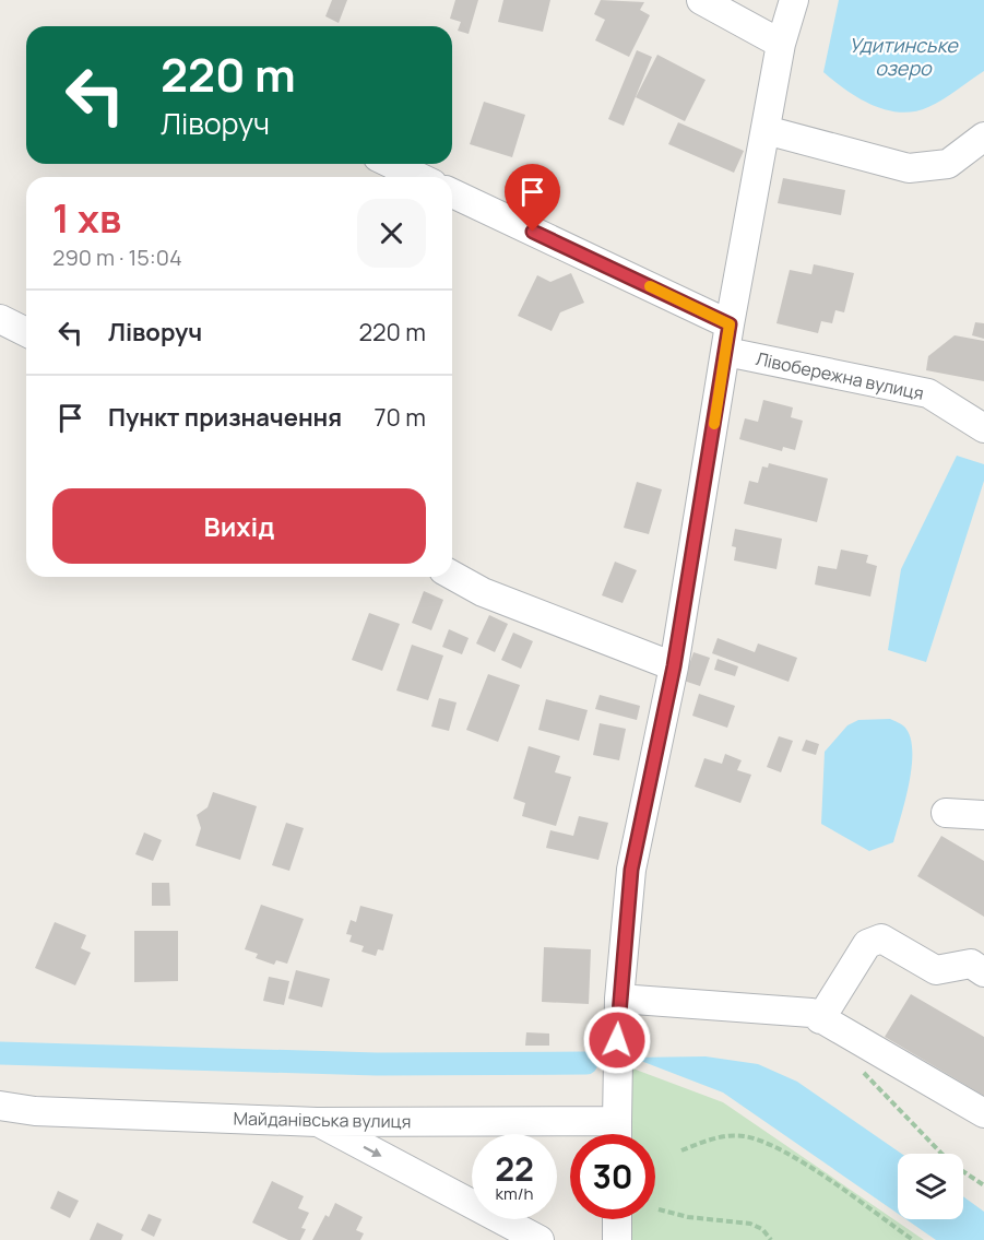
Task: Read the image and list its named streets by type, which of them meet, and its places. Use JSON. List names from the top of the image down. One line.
{"streets":{"street":["Лівобережна вулиця","Майданівська вулиця"]},"water":["Удитинське озеро"],"page":{"turn":["220 m","Ліворуч"],"heading":["1 хв","290 m · 15:04"],"list":[{"name":"Ліворуч","value":"220 m"},{"name":"Пункт призначення","value":"70 m"}],"buttons":"Вихід","speed":"22 km/h","limit":"30"}}
